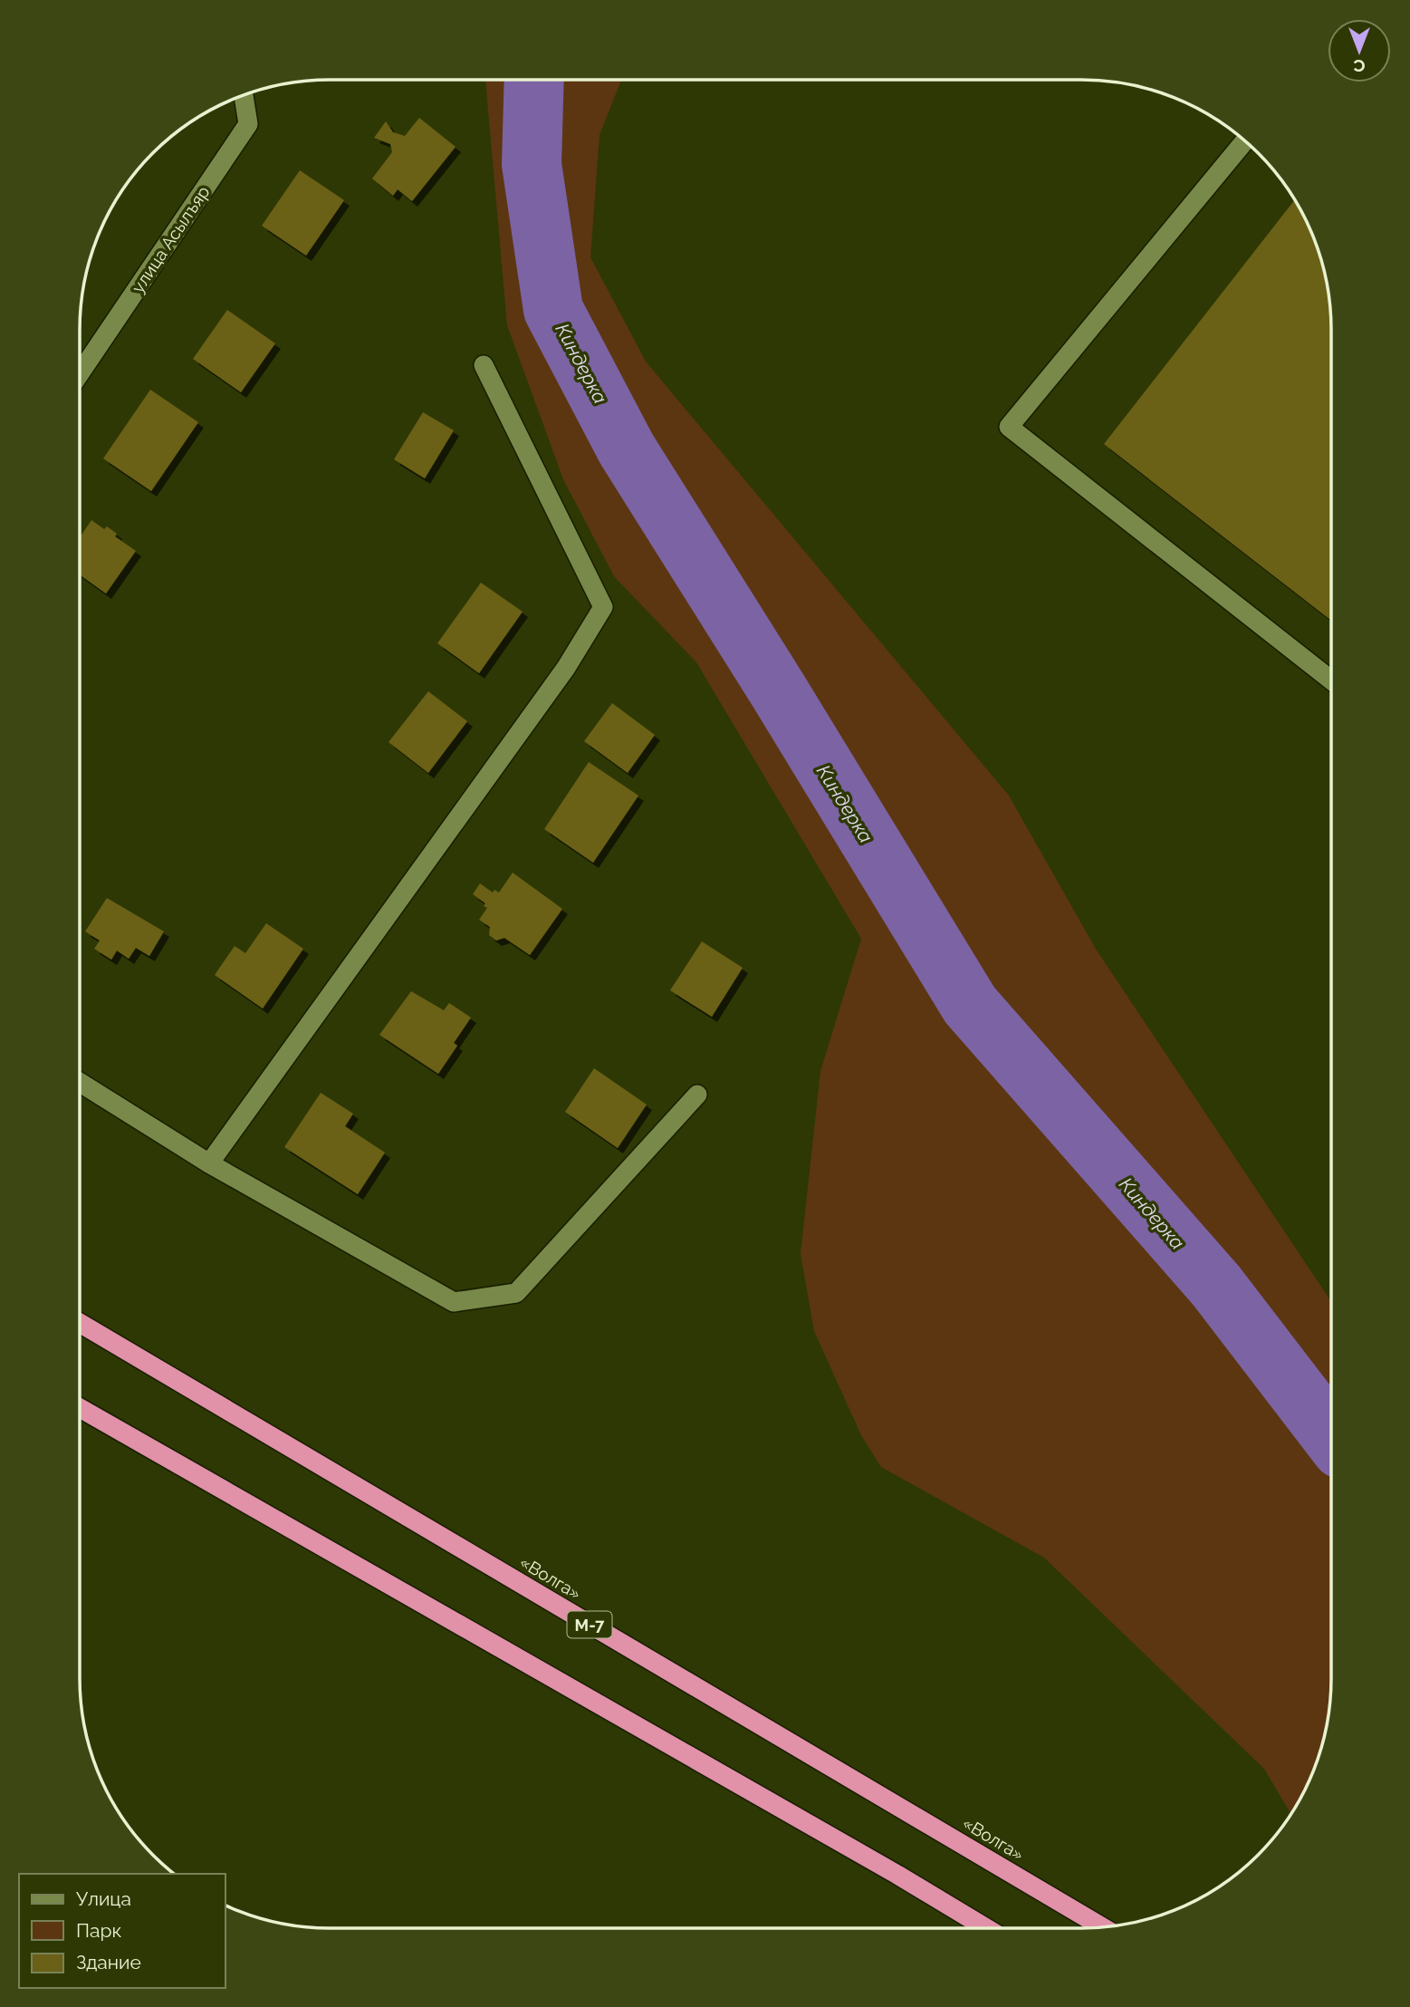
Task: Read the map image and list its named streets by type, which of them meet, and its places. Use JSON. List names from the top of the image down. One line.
{"streets":{"highway":["«Волга»","М-7"],"street":["улица Асылъяр"]},"water":["Киндерка"],"legend":["Улица","Парк","Здание"],"north":"bottom"}
